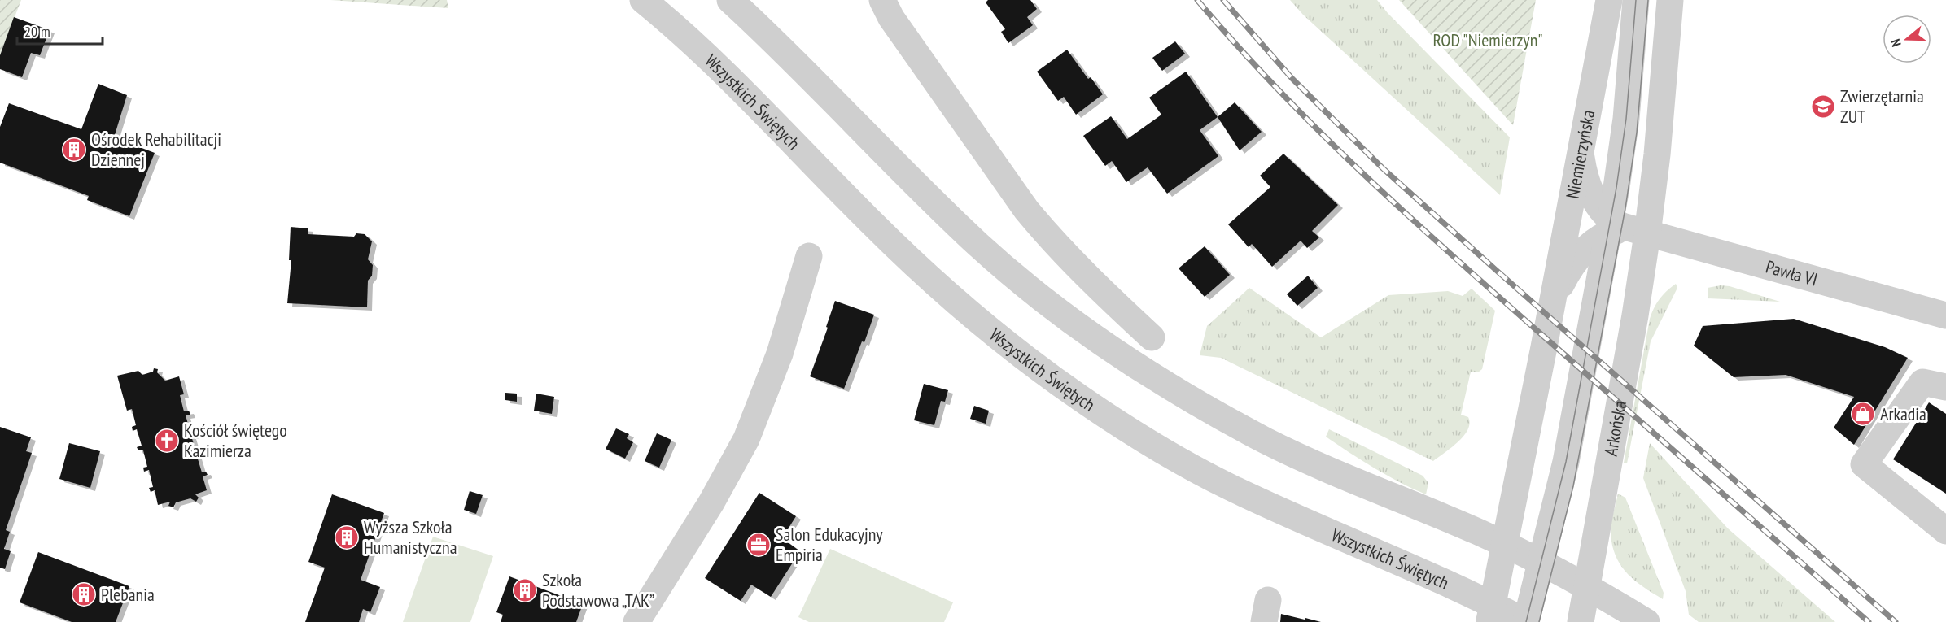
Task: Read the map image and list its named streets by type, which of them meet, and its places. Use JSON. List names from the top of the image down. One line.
{"streets":{"street":["Wszystkich Świętych","Niemierzyńska","Pawła VI","Arkońska"]},"crossings":[["Pawła VI","Arkońska"]],"parks":["ROD \"Niemierzyn\""],"places":{"school or university":["Zwierzętarnia ZUT"],"building":["Ośrodek Rehabilitacji Dziennej","Wyższa Szkoła Humanistyczna","Szkoła Podstawowa „TAK”","Plebania"],"shop":["Arkadia"],"church":["Kościół świętego Kazimierza"],"office":["Salon Edukacyjny Empiria"]},"scale_bar":"20 m","north":"left"}
